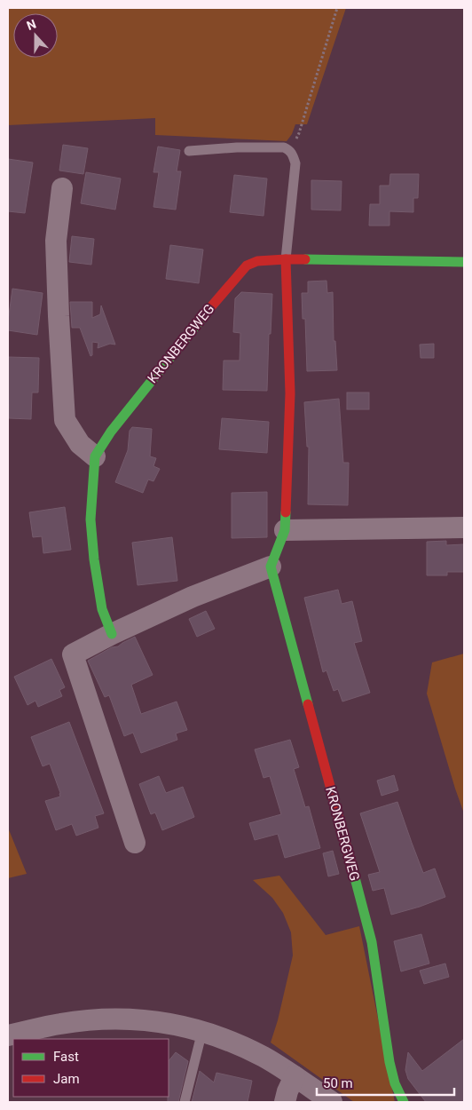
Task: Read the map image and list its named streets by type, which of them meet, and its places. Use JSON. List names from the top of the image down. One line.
{"streets":{"street":["KRONBERGWEG"]},"legend":["Fast","Jam"],"scale_bar":"50 m","north":"top"}
